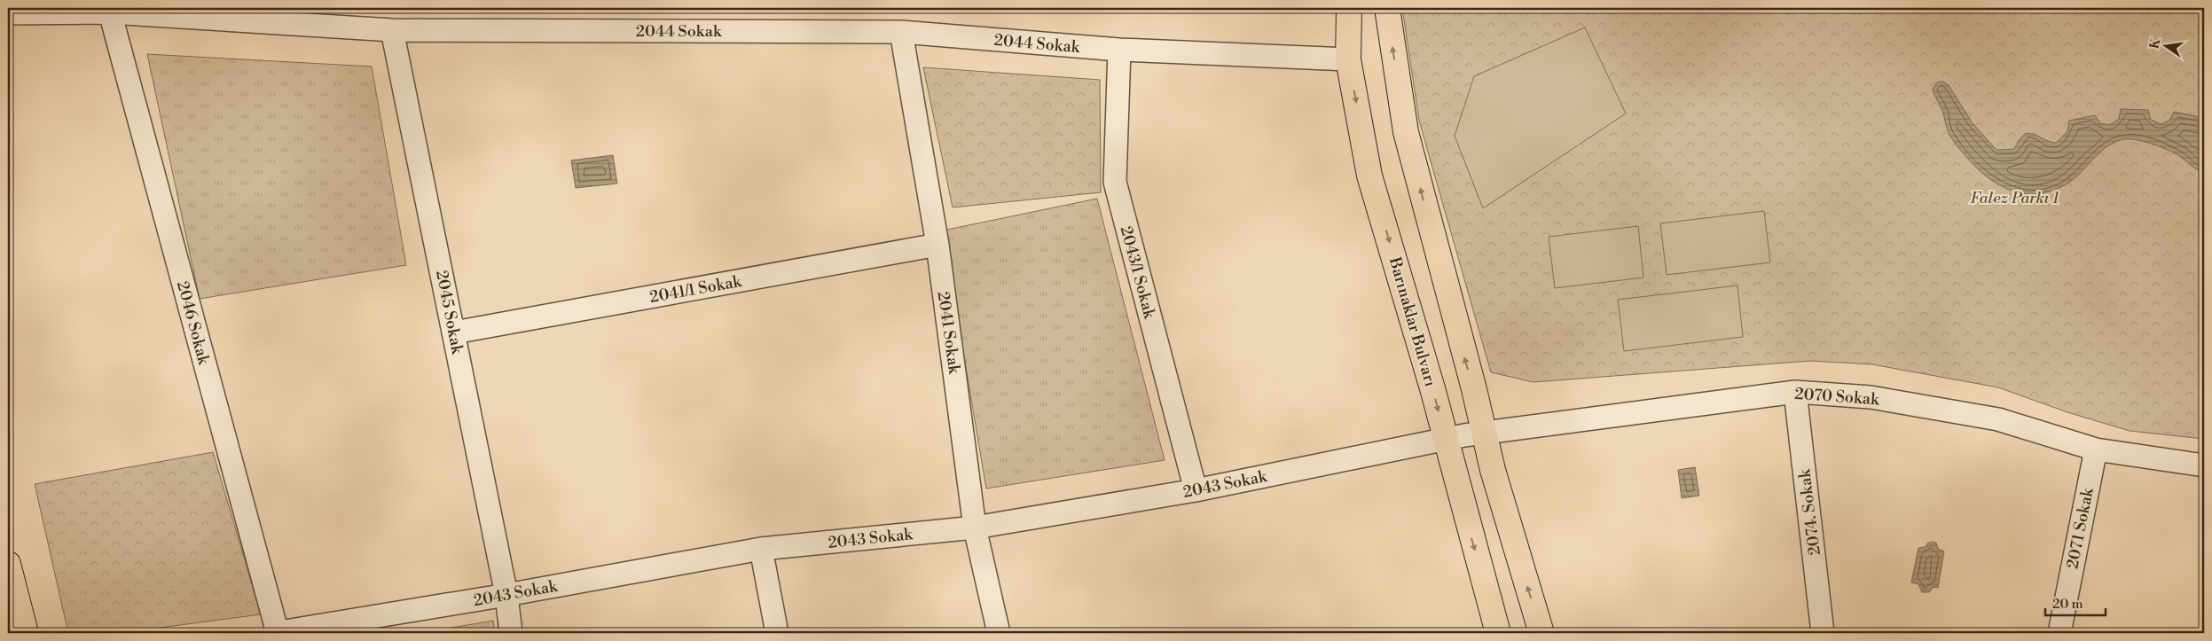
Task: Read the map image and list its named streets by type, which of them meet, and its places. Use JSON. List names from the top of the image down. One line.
{"streets":{"main road":["Barınaklar Bulvarı"],"street":["2044 Sokak","2043/1 Sokak","2041/1 Sokak","2045 Sokak","2046 Sokak","2041 Sokak","2070 Sokak","2043 Sokak","2074. Sokak","2071 Sokak"]},"crossings":[["2044 Sokak","2043/1 Sokak"],["2044 Sokak","2045 Sokak"],["2044 Sokak","Barınaklar Bulvarı"],["2044 Sokak","2046 Sokak"],["2044 Sokak","2041 Sokak"],["2043/1 Sokak","2043 Sokak"],["2041/1 Sokak","2045 Sokak"],["2041/1 Sokak","2041 Sokak"],["2045 Sokak","2043 Sokak"],["Barınaklar Bulvarı","2070 Sokak"],["Barınaklar Bulvarı","2043 Sokak"],["2046 Sokak","2043 Sokak"],["2041 Sokak","2043 Sokak"],["2070 Sokak","2043 Sokak"],["2070 Sokak","2074. Sokak"],["2070 Sokak","2071 Sokak"]],"parks":["Falez Parkı 1"],"scale_bar":"20 m","north":"left"}
